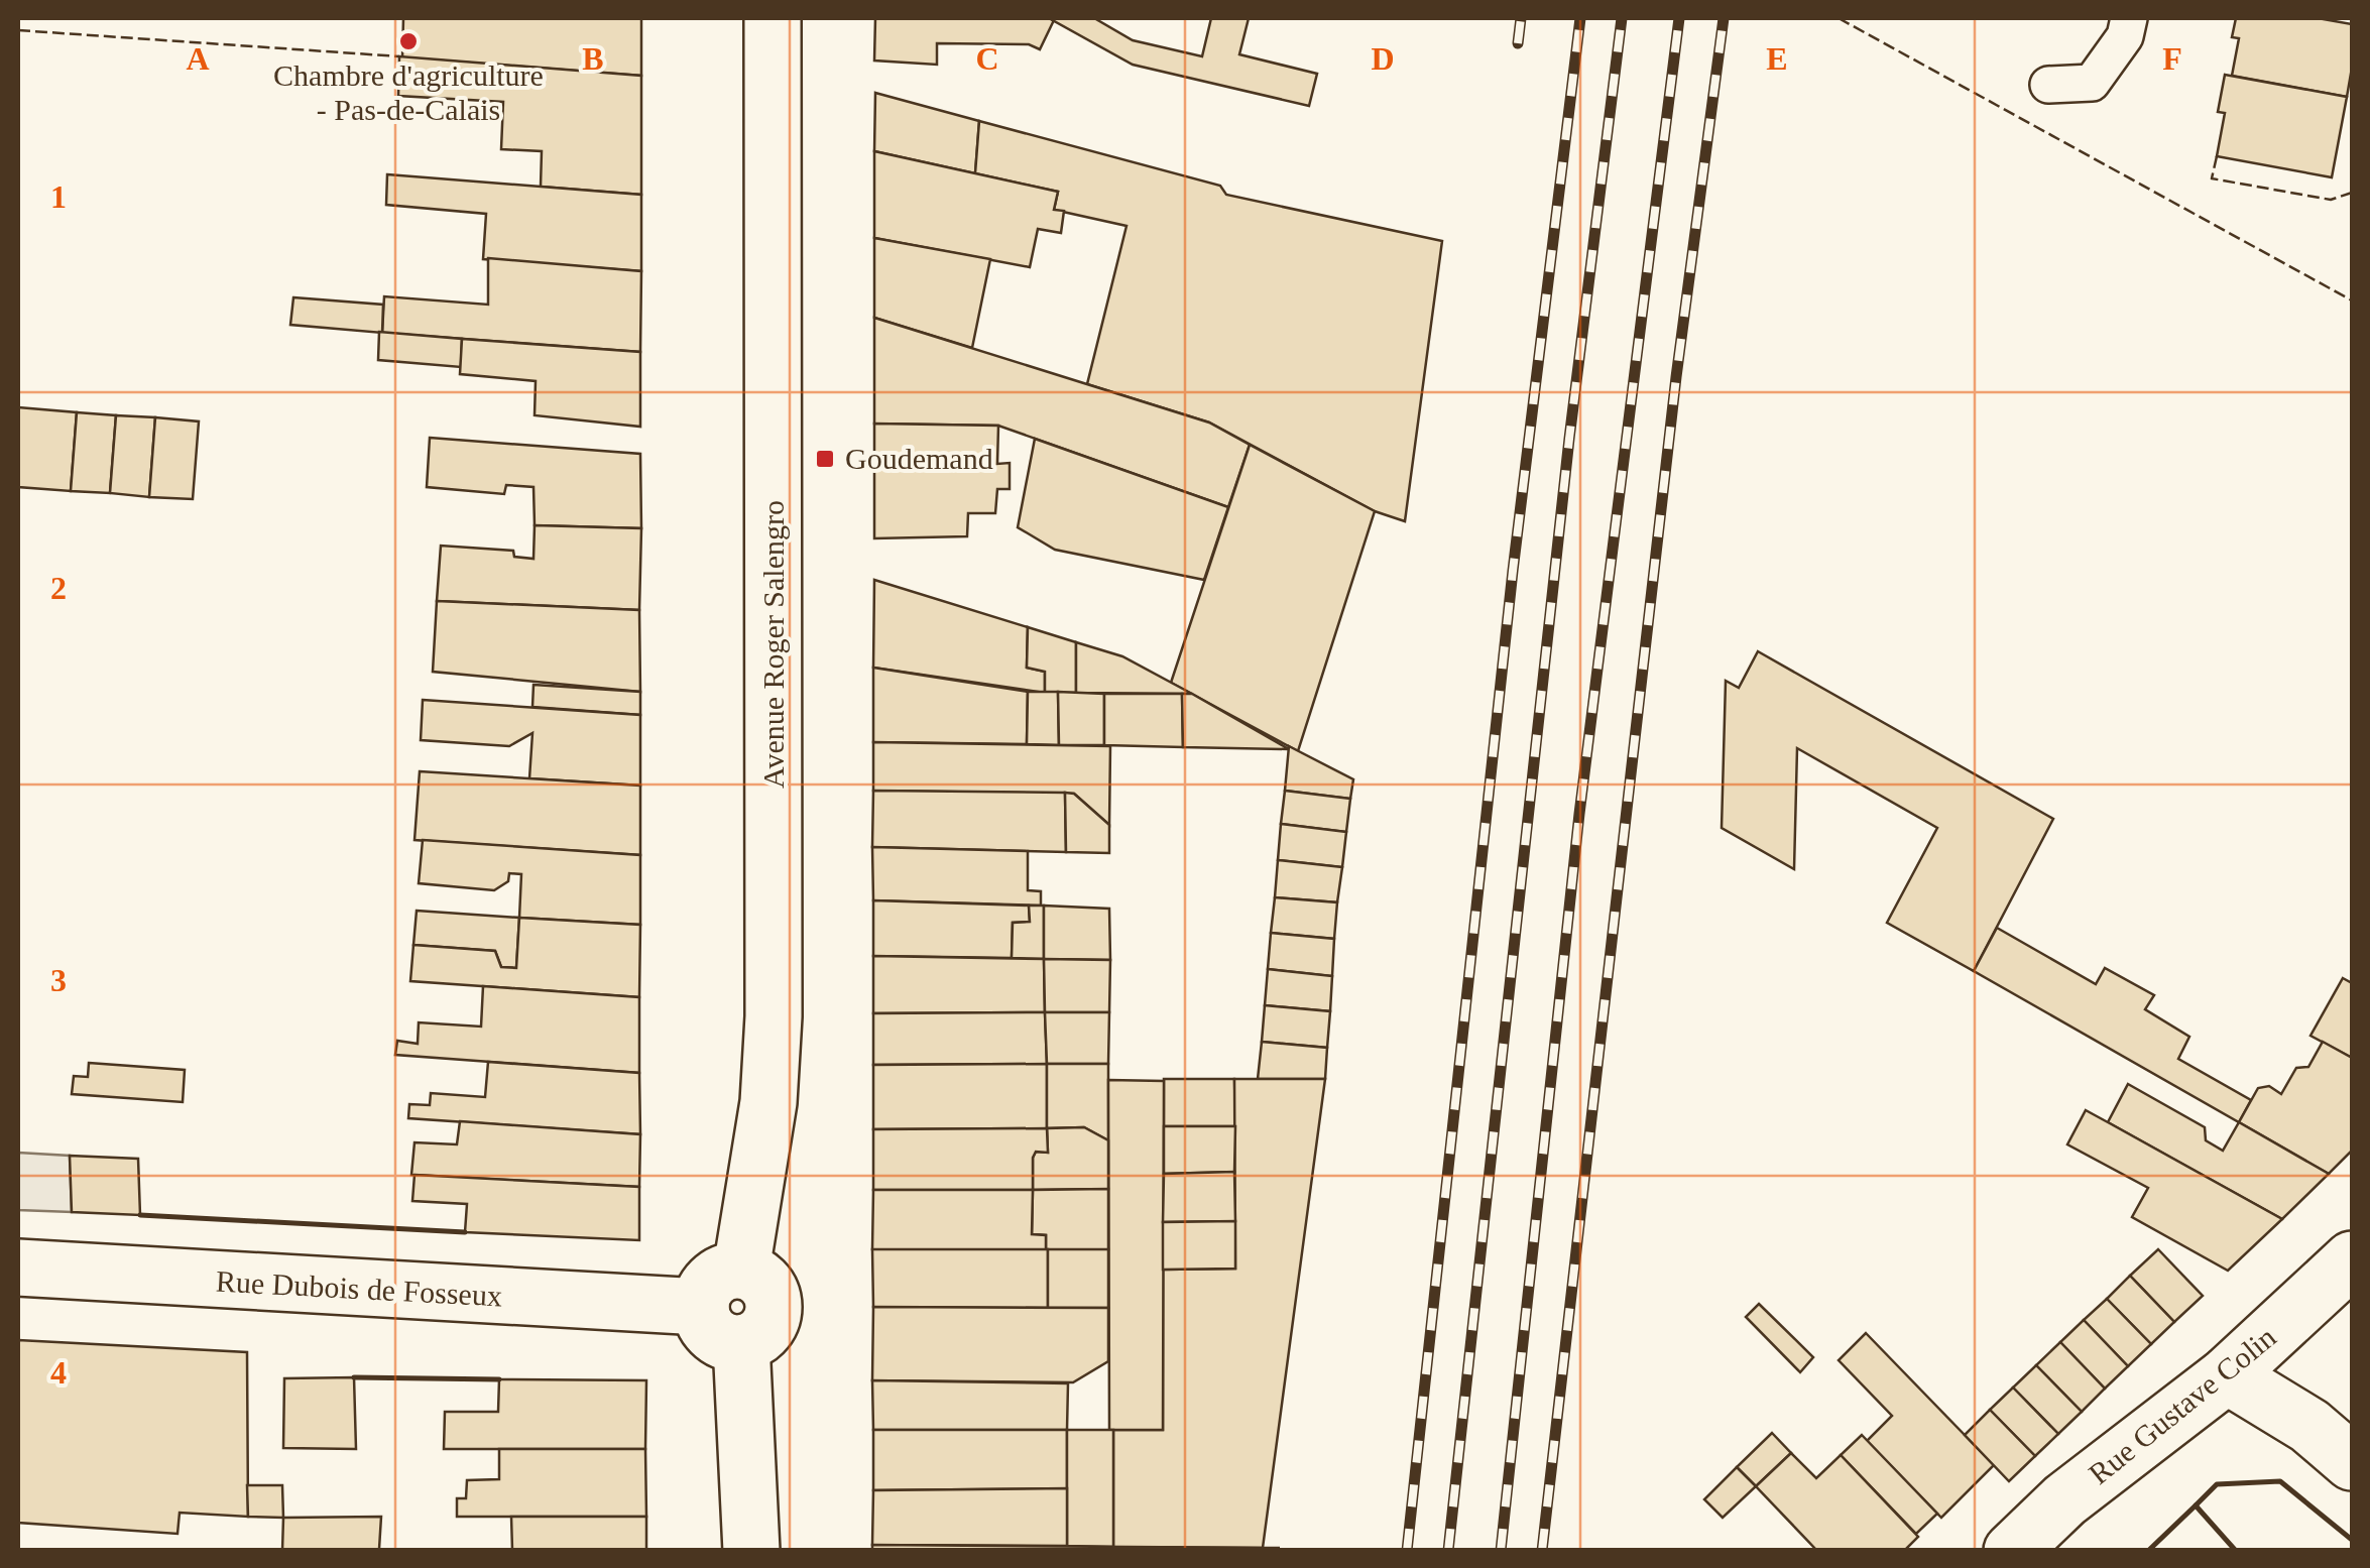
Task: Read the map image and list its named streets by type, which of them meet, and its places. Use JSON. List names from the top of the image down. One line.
{"streets":{"street":["Avenue Roger Salengro","Rue Dubois de Fosseux","Rue Gustave Colin"]},"crossings":[["Avenue Roger Salengro","Rue Dubois de Fosseux"]],"places":{"other":["Chambre d'agriculture - Pas-de-Calais"],"transit":["Goudemand"]},"grid":{"columns":["A","B","C","D","E","F"],"rows":["1","2","3","4"]}}
